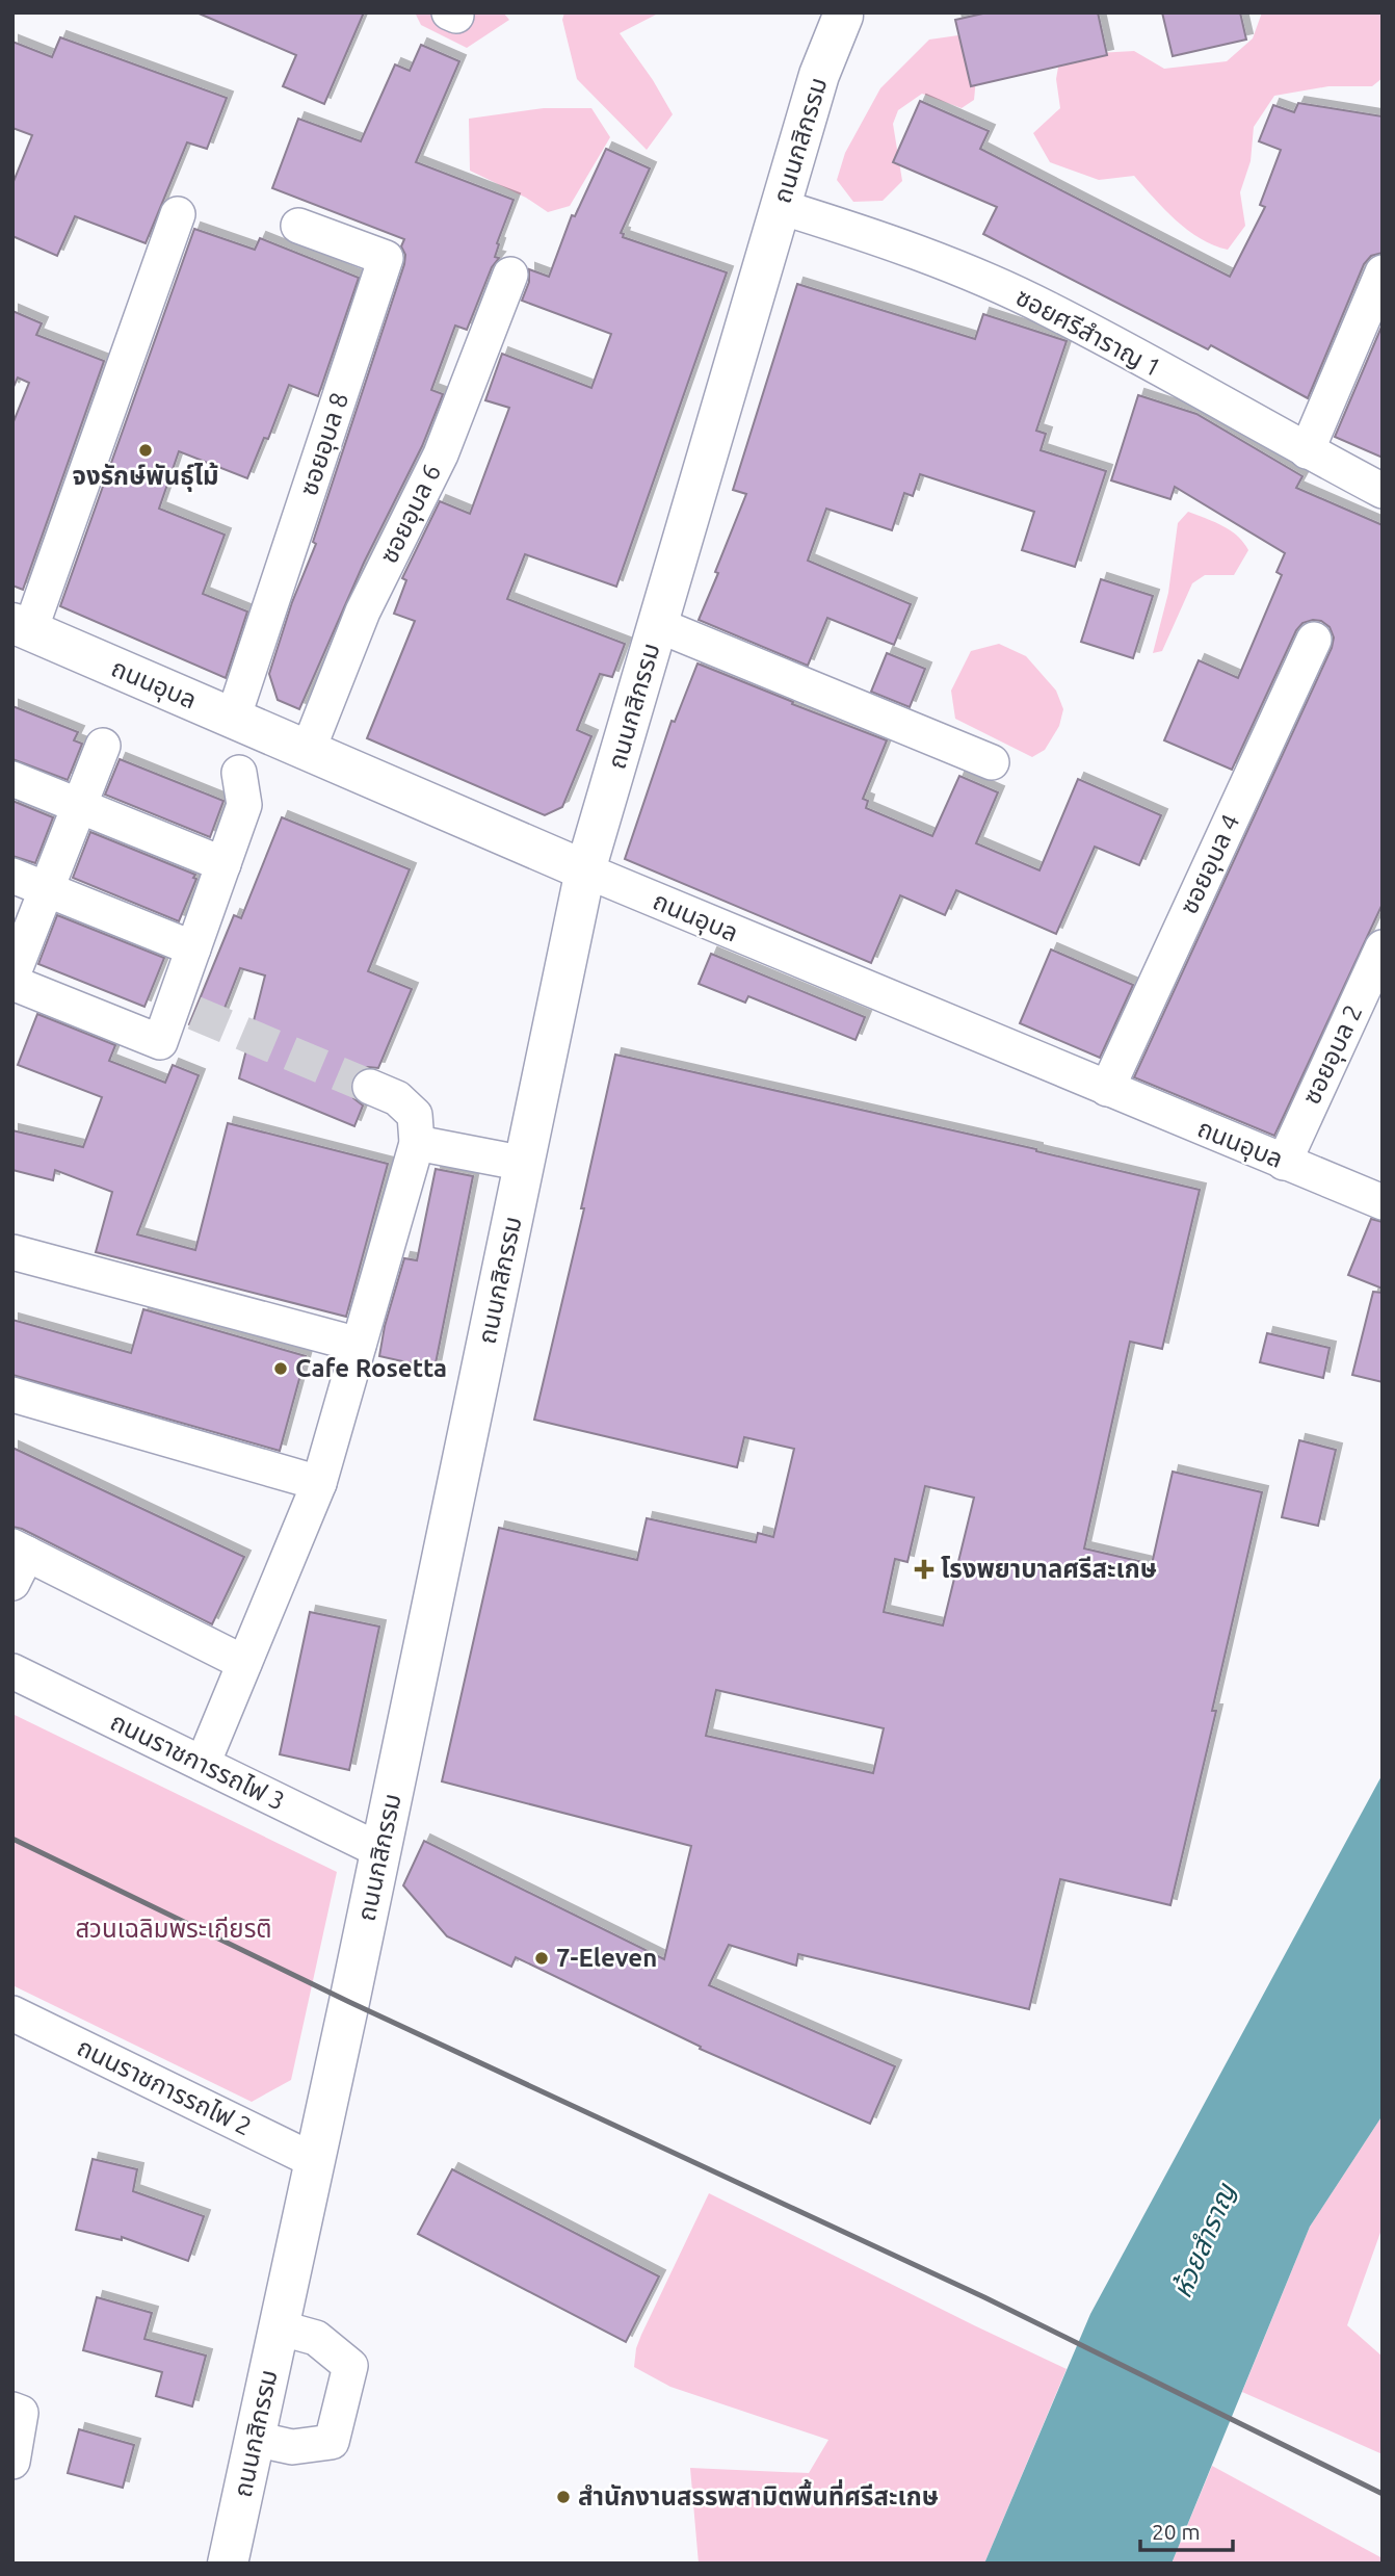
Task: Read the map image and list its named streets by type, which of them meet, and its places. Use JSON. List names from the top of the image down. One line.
{"streets":{"main road":["ถนนกสิกรรม","ถนนอุบล"],"street":["ซอยศรีสำราญ 1","ซอยอุบล 8","ซอยอุบล 6","ซอยอุบล 4","ซอยอุบล 2","ถนนราชการรถไฟ 3","ถนนราชการรถไฟ 2"]},"crossings":[["ถนนกสิกรรม","ซอยศรีสำราญ 1"],["ถนนกสิกรรม","ถนนอุบล"],["ถนนกสิกรรม","ถนนราชการรถไฟ 3"],["ถนนกสิกรรม","ถนนราชการรถไฟ 2"],["ซอยอุบล 8","ถนนอุบล"],["ซอยอุบล 6","ถนนอุบล"],["ถนนอุบล","ซอยอุบล 4"],["ถนนอุบล","ซอยอุบล 2"]],"water":["ห้วยสำราญ"],"parks":["สวนเฉลิมพระเกียรติ"],"places":{"other":["จงรักษ์พันธุ์ไม้","Cafe Rosetta","7-Eleven","สำนักงานสรรพสามิตพื้นที่ศรีสะเกษ"],"health":["โรงพยาบาลศรีสะเกษ"]},"scale_bar":"20 m"}
